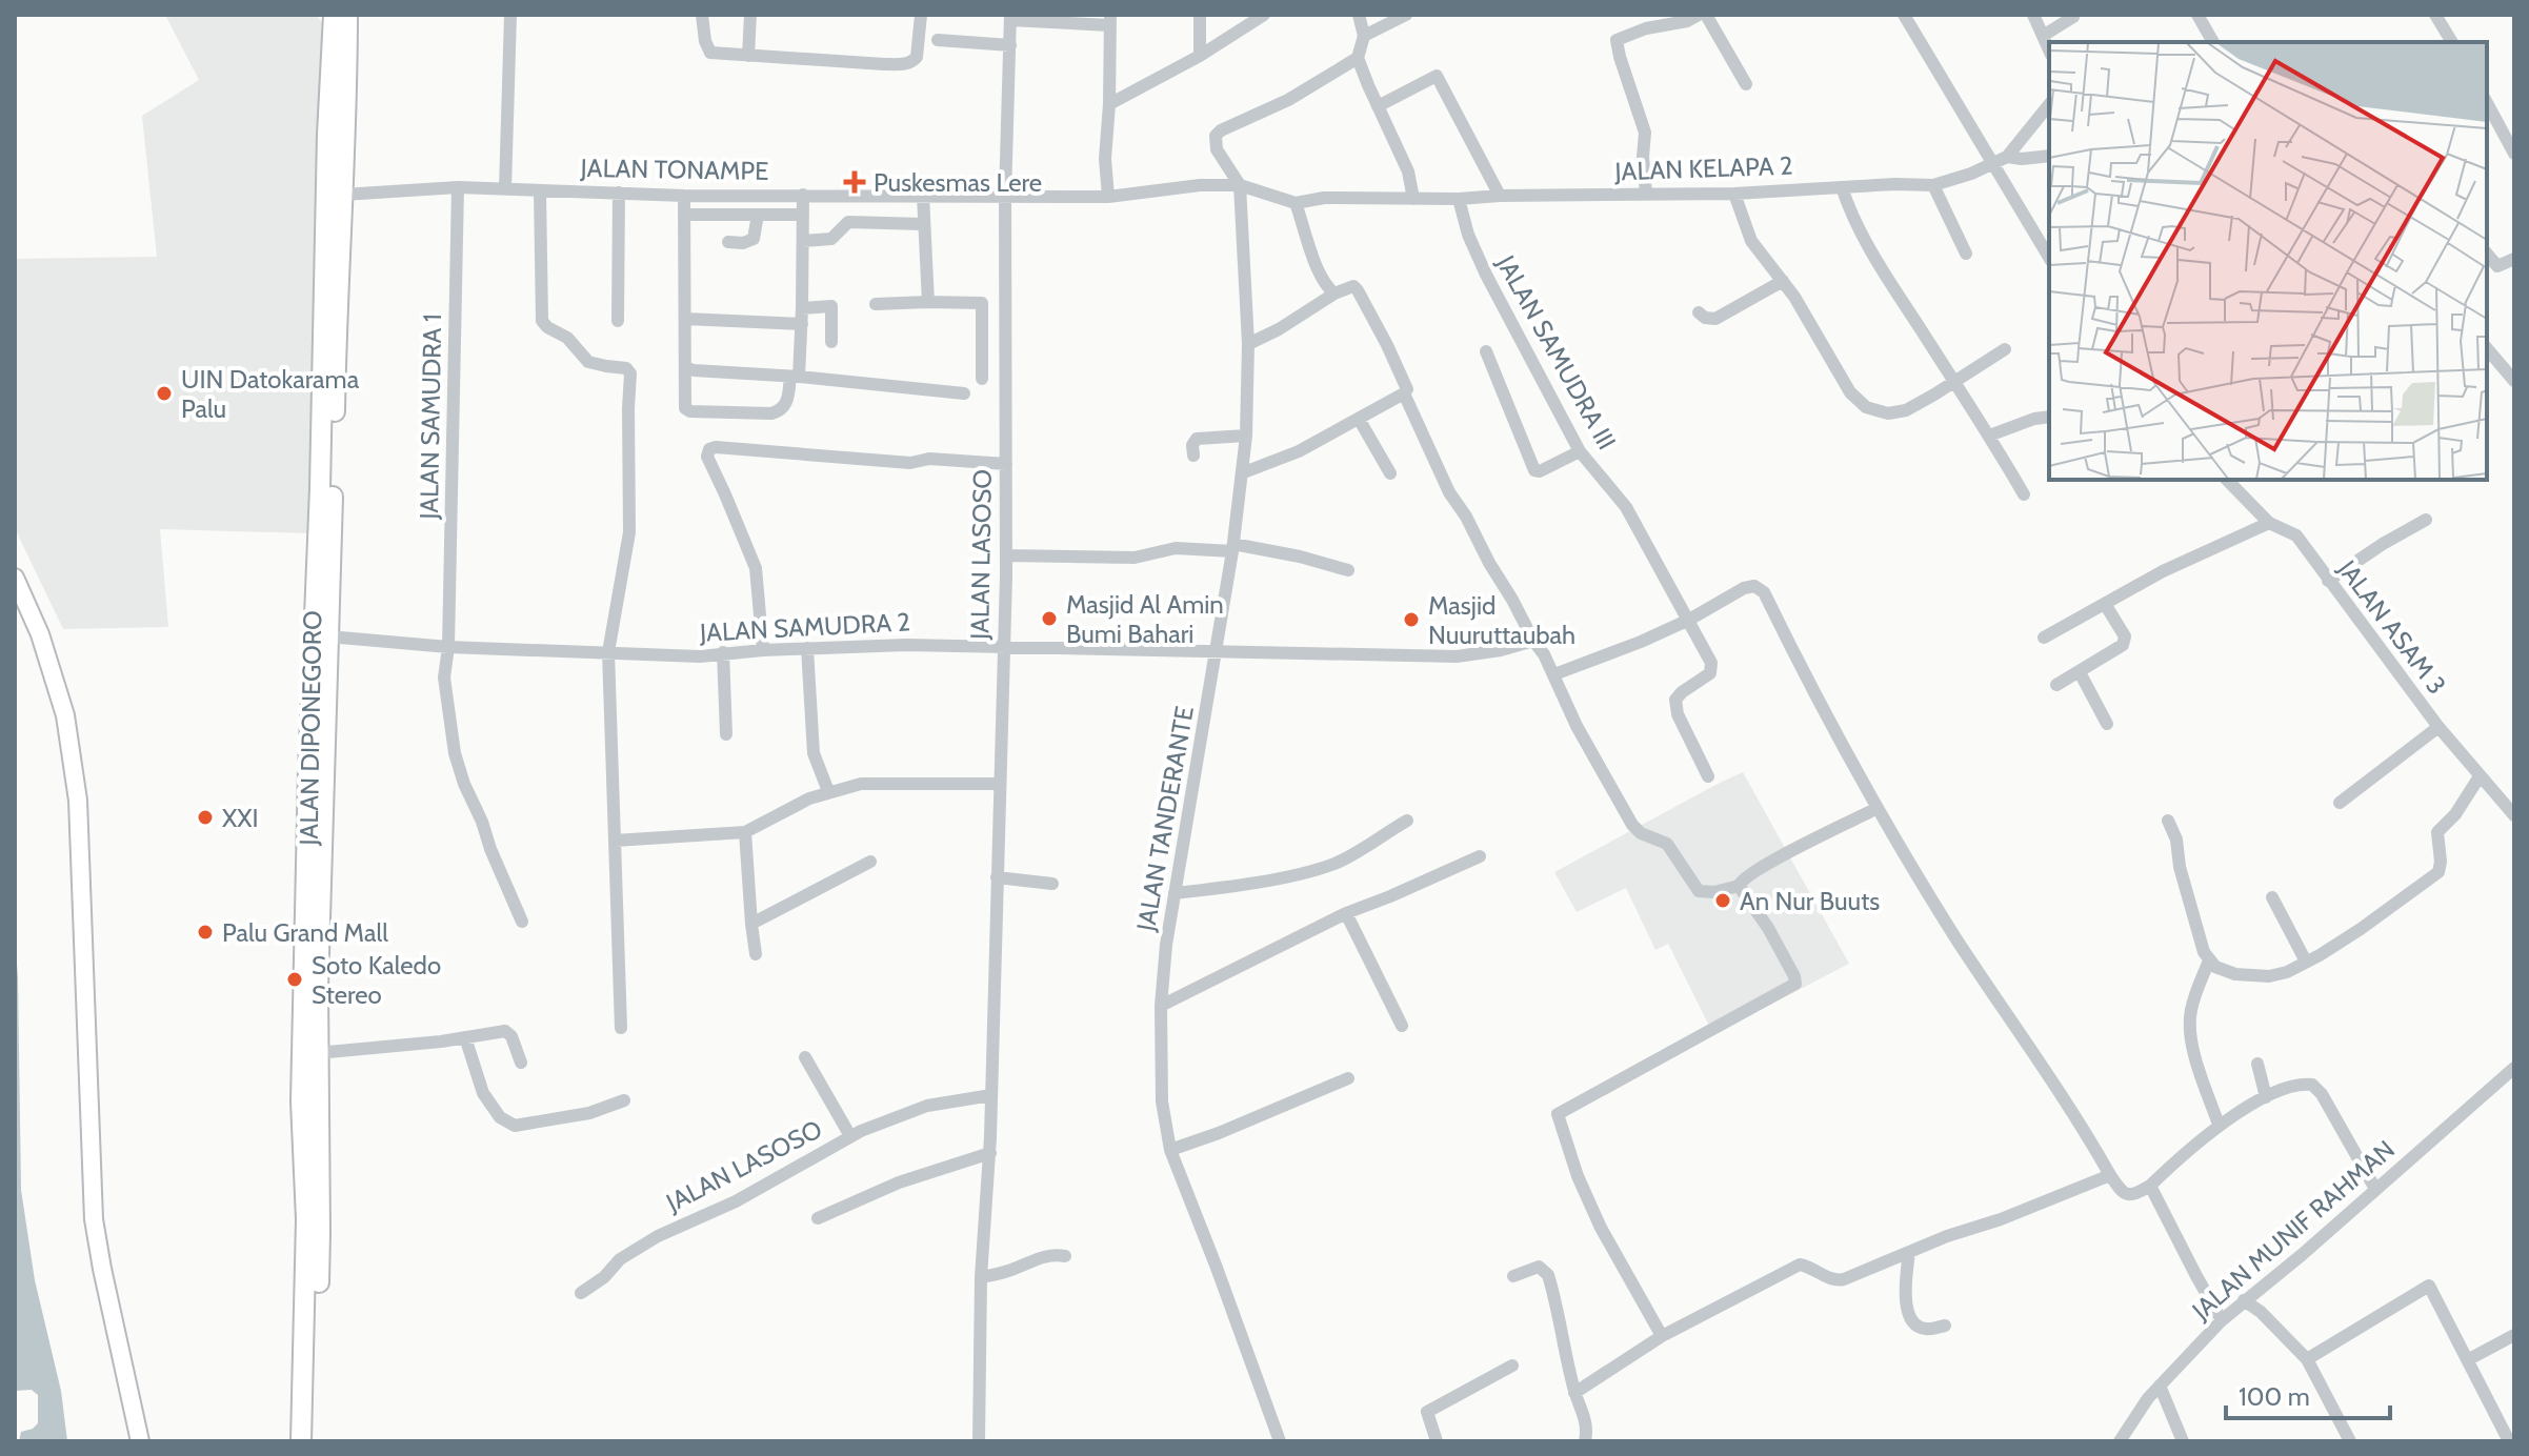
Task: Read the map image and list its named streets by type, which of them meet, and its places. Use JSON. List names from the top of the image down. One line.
{"streets":{"highway":["JALAN DIPONEGORO"],"street":["JALAN KELAPA 2","JALAN TONAMPE","JALAN SAMUDRA III","JALAN SAMUDRA 1","JALAN LASOSO","JALAN SAMUDRA 2","JALAN ASAM 3","JALAN TANDERANTE","JALAN MUNIF RAHMAN"]},"crossings":[["JALAN KELAPA 2","JALAN TONAMPE"],["JALAN KELAPA 2","JALAN SAMUDRA III"],["JALAN KELAPA 2","JALAN LASOSO"],["JALAN KELAPA 2","JALAN TANDERANTE"],["JALAN TONAMPE","JALAN SAMUDRA 1"],["JALAN TONAMPE","JALAN LASOSO"],["JALAN TONAMPE","JALAN DIPONEGORO"],["JALAN SAMUDRA 1","JALAN SAMUDRA 2"],["JALAN LASOSO","JALAN SAMUDRA 2"],["JALAN SAMUDRA 2","JALAN DIPONEGORO"]],"places":{"health":["Puskesmas Lere"],"other":["UIN Datokarama Palu","Masjid Al Amin Bumi Bahari","Masjid Nuuruttaubah","XXI","An Nur Buuts","Palu Grand Mall","Soto Kaledo Stereo"]},"scale_bar":"100 m"}
